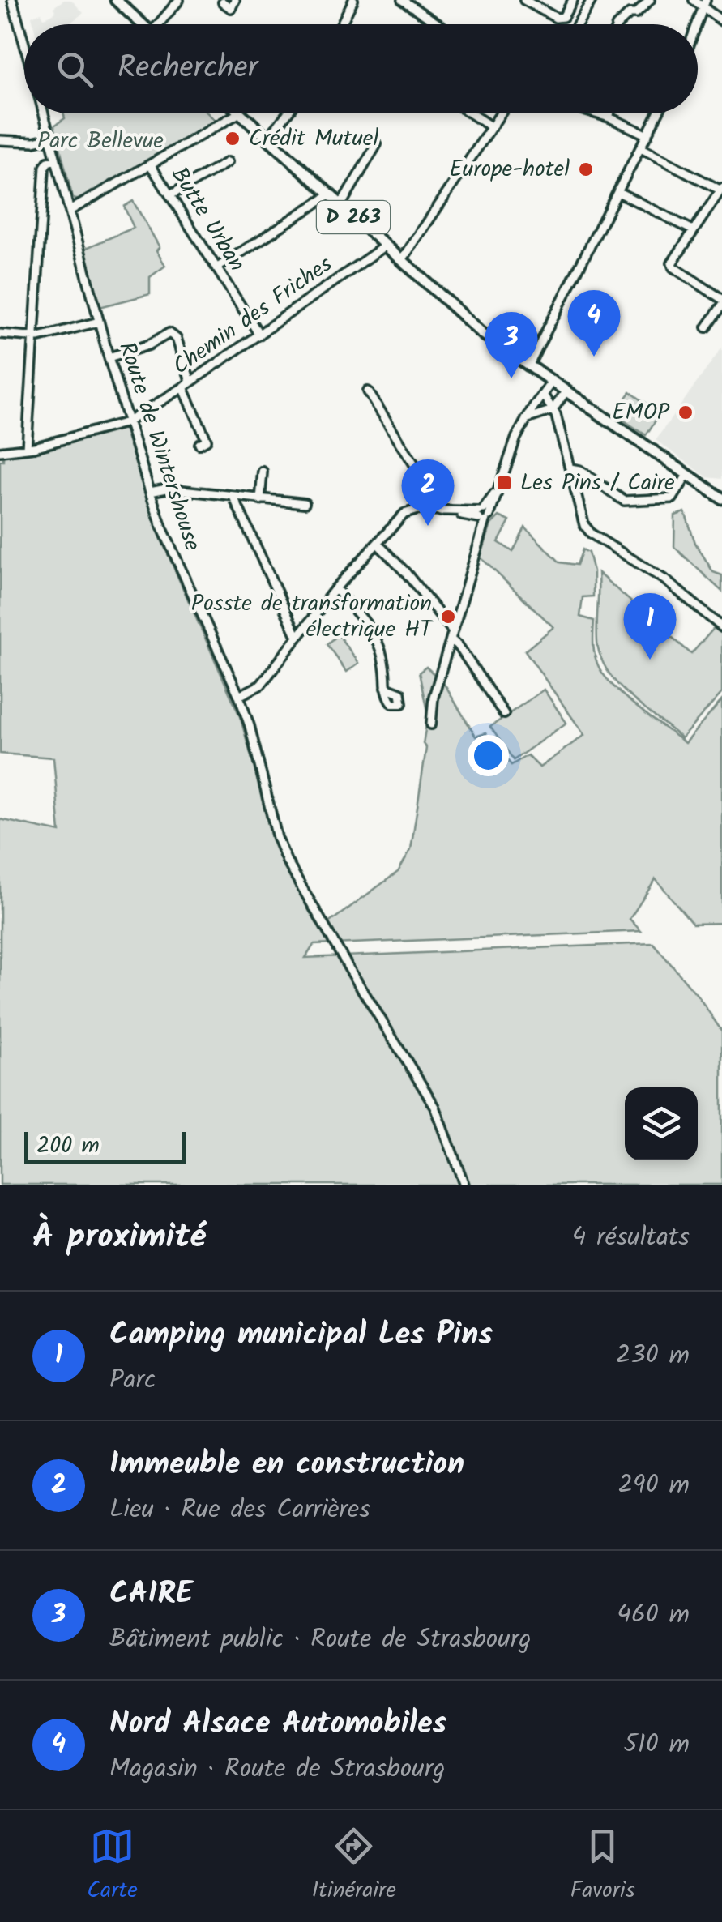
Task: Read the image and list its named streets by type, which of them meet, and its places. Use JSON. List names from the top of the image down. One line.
{"streets":{"main road":["D 263"],"street":["Butte Urban","Chemin des Friches","Route de Wintershouse"]},"crossings":[["D 263","Chemin des Friches"],["Butte Urban","Chemin des Friches"],["Chemin des Friches","Route de Wintershouse"]],"parks":["Parc Bellevue"],"places":{"other":["Crédit Mutuel","Europe-hotel","EMOP","Posste de transformation électrique HT"],"transit":["Les Pins / Caire"]},"scale_bar":"200 m","page":{"search":"Rechercher","pins":["4","3","2","1"],"scale":"200 m","heading":["À proximité","4 résultats"],"list":[{"mark":"1","name":"Camping municipal Les Pins","note":"Parc","value":"230 m"},{"mark":"2","name":"Immeuble en construction","note":"Lieu · Rue des Carrières","value":"290 m"},{"mark":"3","name":"CAIRE","note":"Bâtiment public · Route de Strasbourg","value":"460 m"},{"mark":"4","name":"Nord Alsace Automobiles","note":"Magasin · Route de Strasbourg","value":"510 m"}],"nav":["Carte","Itinéraire","Favoris"]}}
